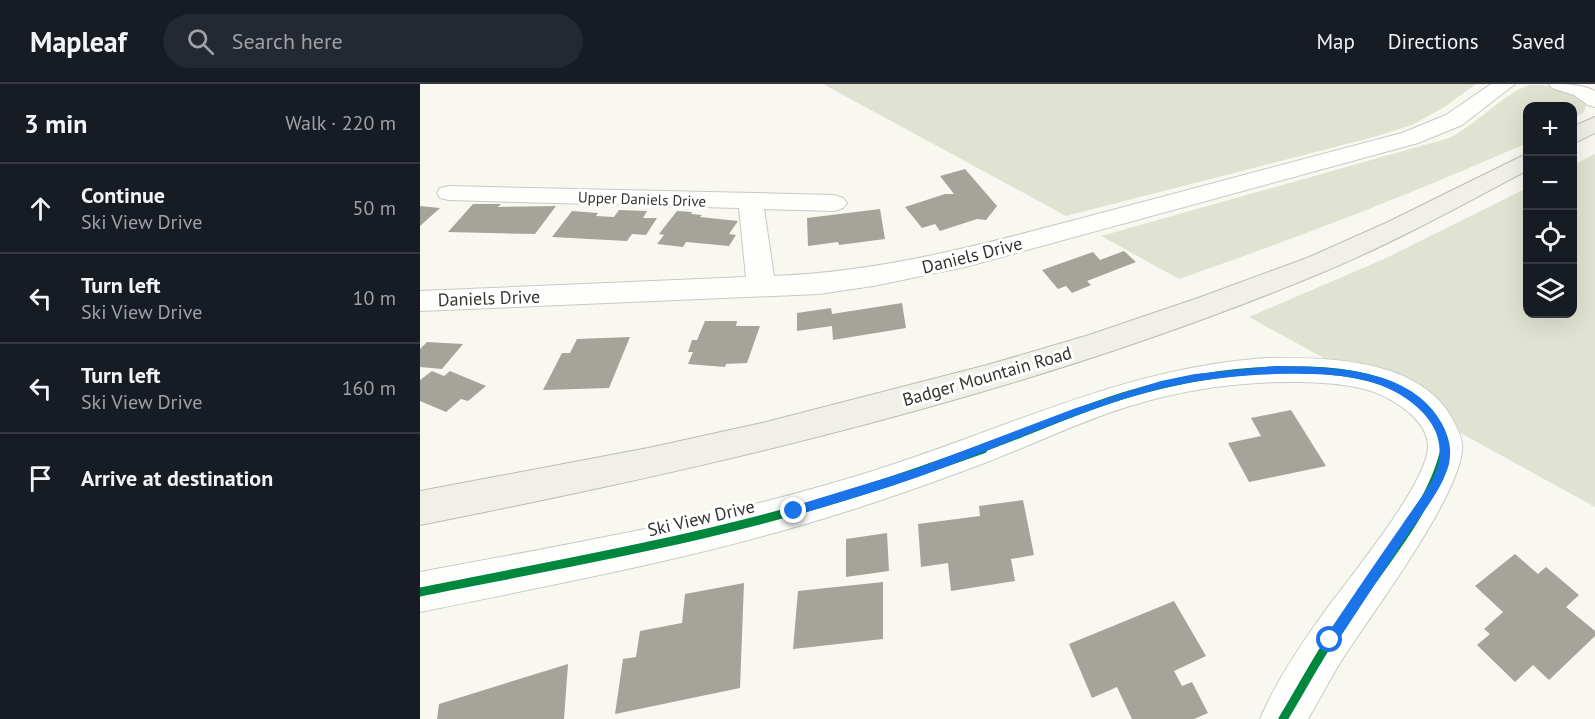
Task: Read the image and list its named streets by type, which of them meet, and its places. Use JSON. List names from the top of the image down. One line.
{"streets":{"main road":["Badger Mountain Road"],"street":["Upper Daniels Drive","Daniels Drive","Ski View Drive"]},"page":{"header":"Mapleaf","search":"Search here","nav":["Map","Directions","Saved"],"heading":["3 min","Walk · 220 m"],"map_buttons":["+","−"],"list":[["Continue","Ski View Drive","50 m"],["Turn left","Ski View Drive","10 m"],["Turn left","Ski View Drive","160 m"],"Arrive at destination"]}}
